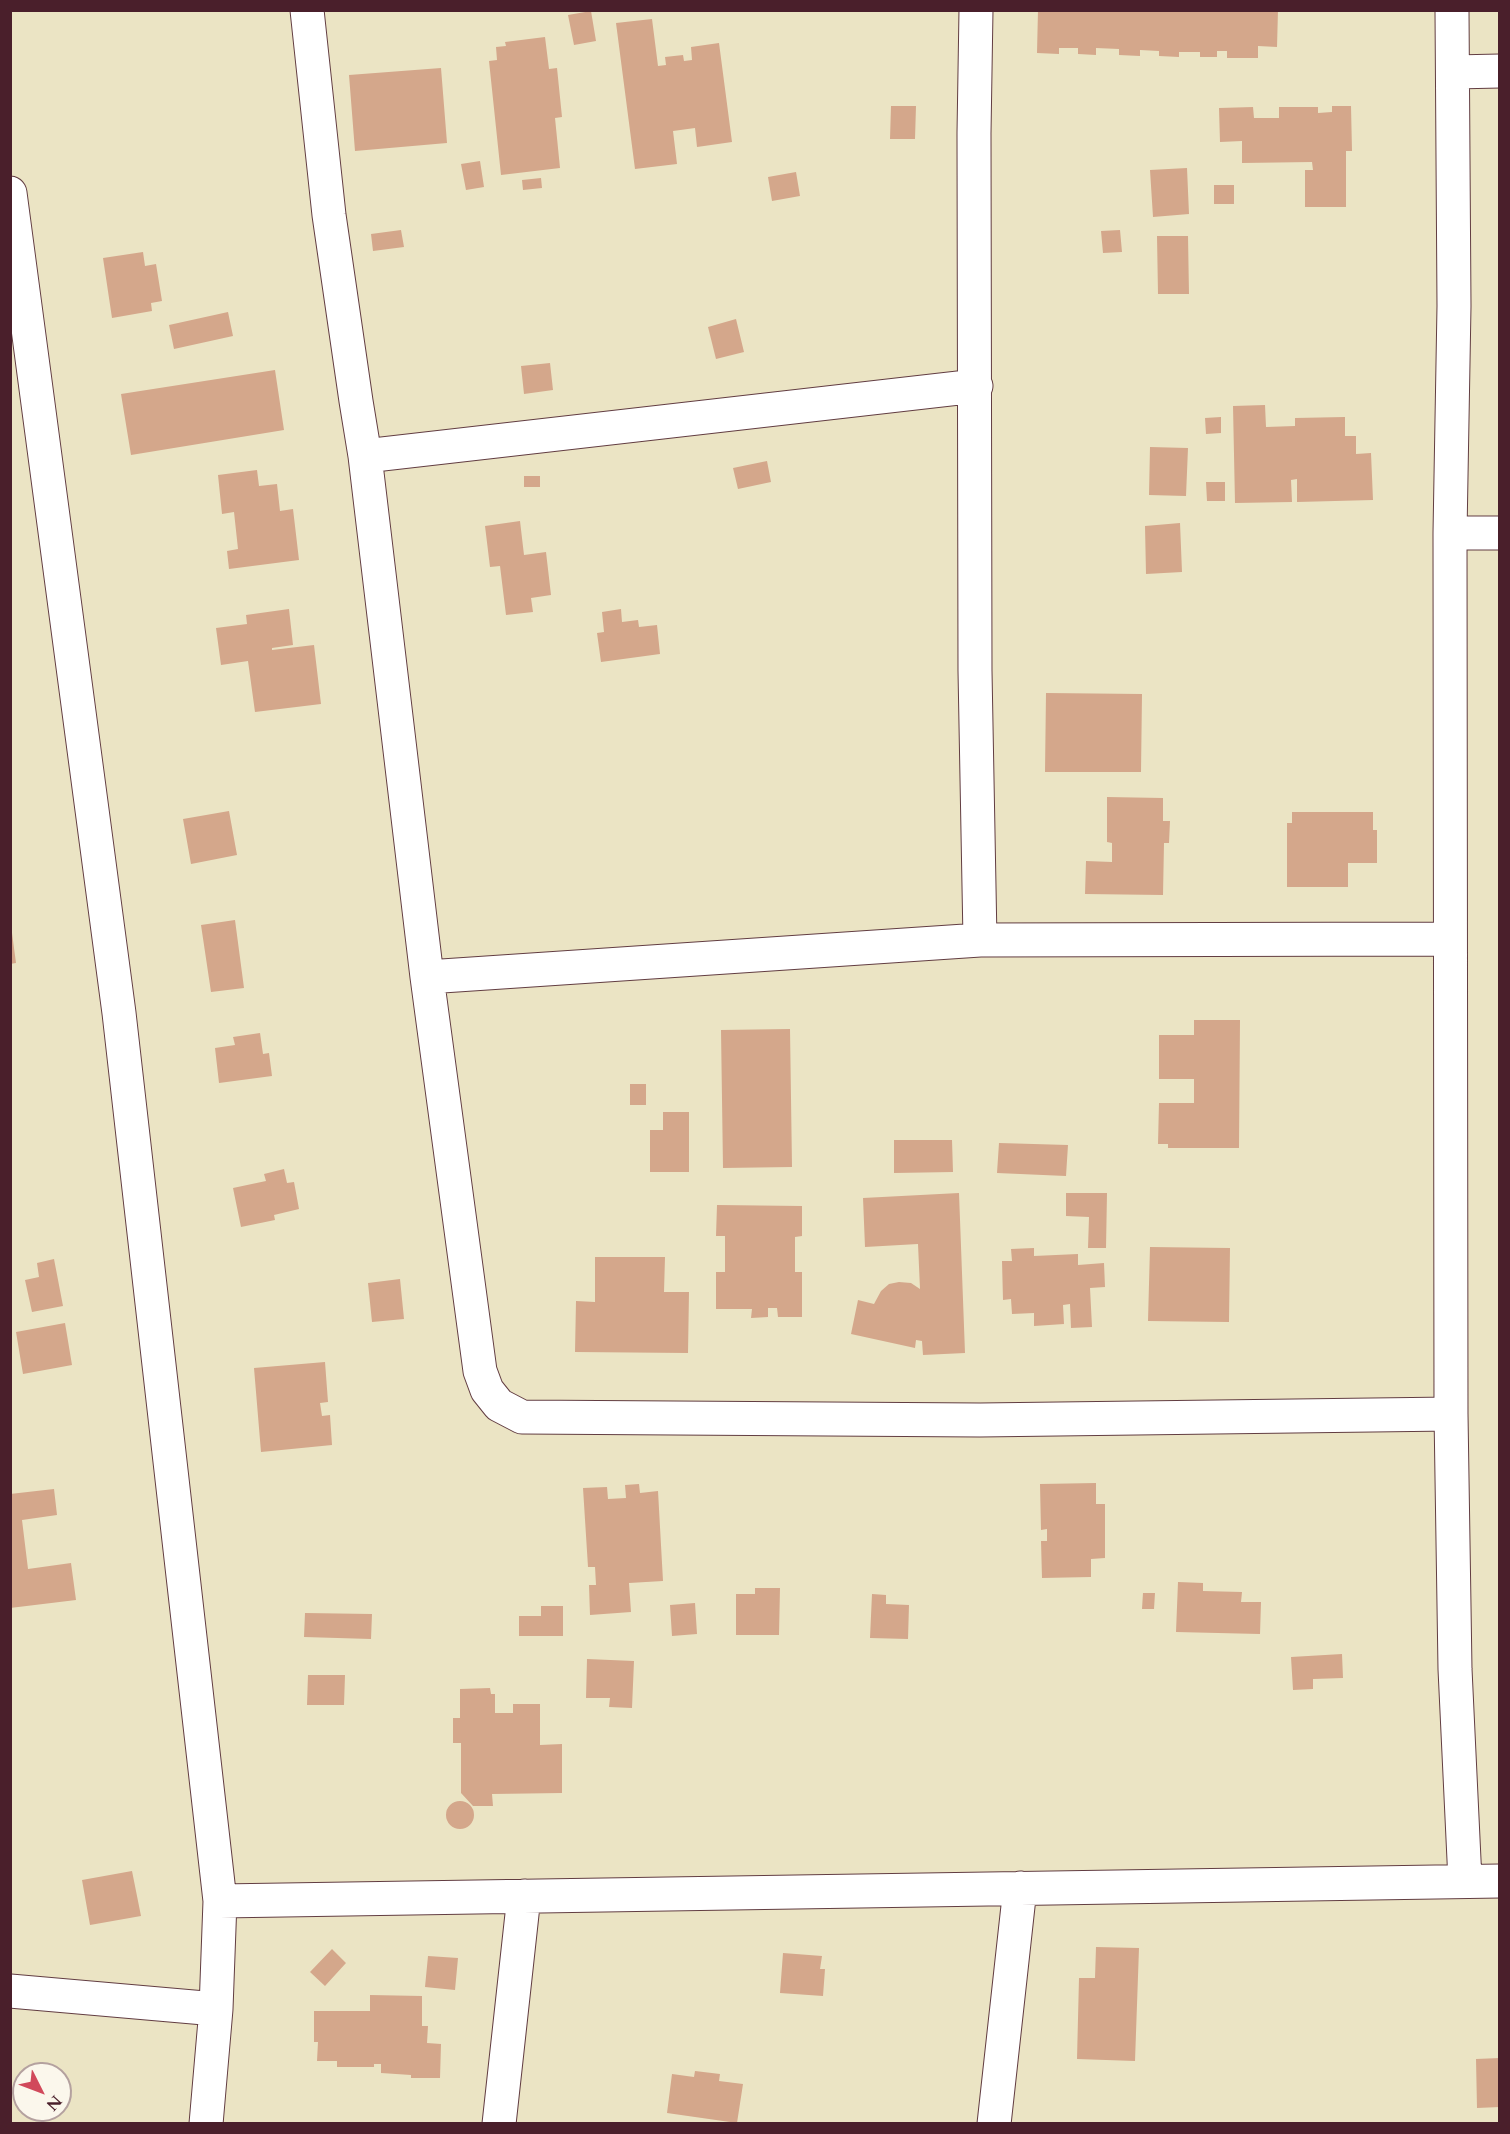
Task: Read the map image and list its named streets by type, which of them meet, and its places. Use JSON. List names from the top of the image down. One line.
{"north":"bottom right"}
